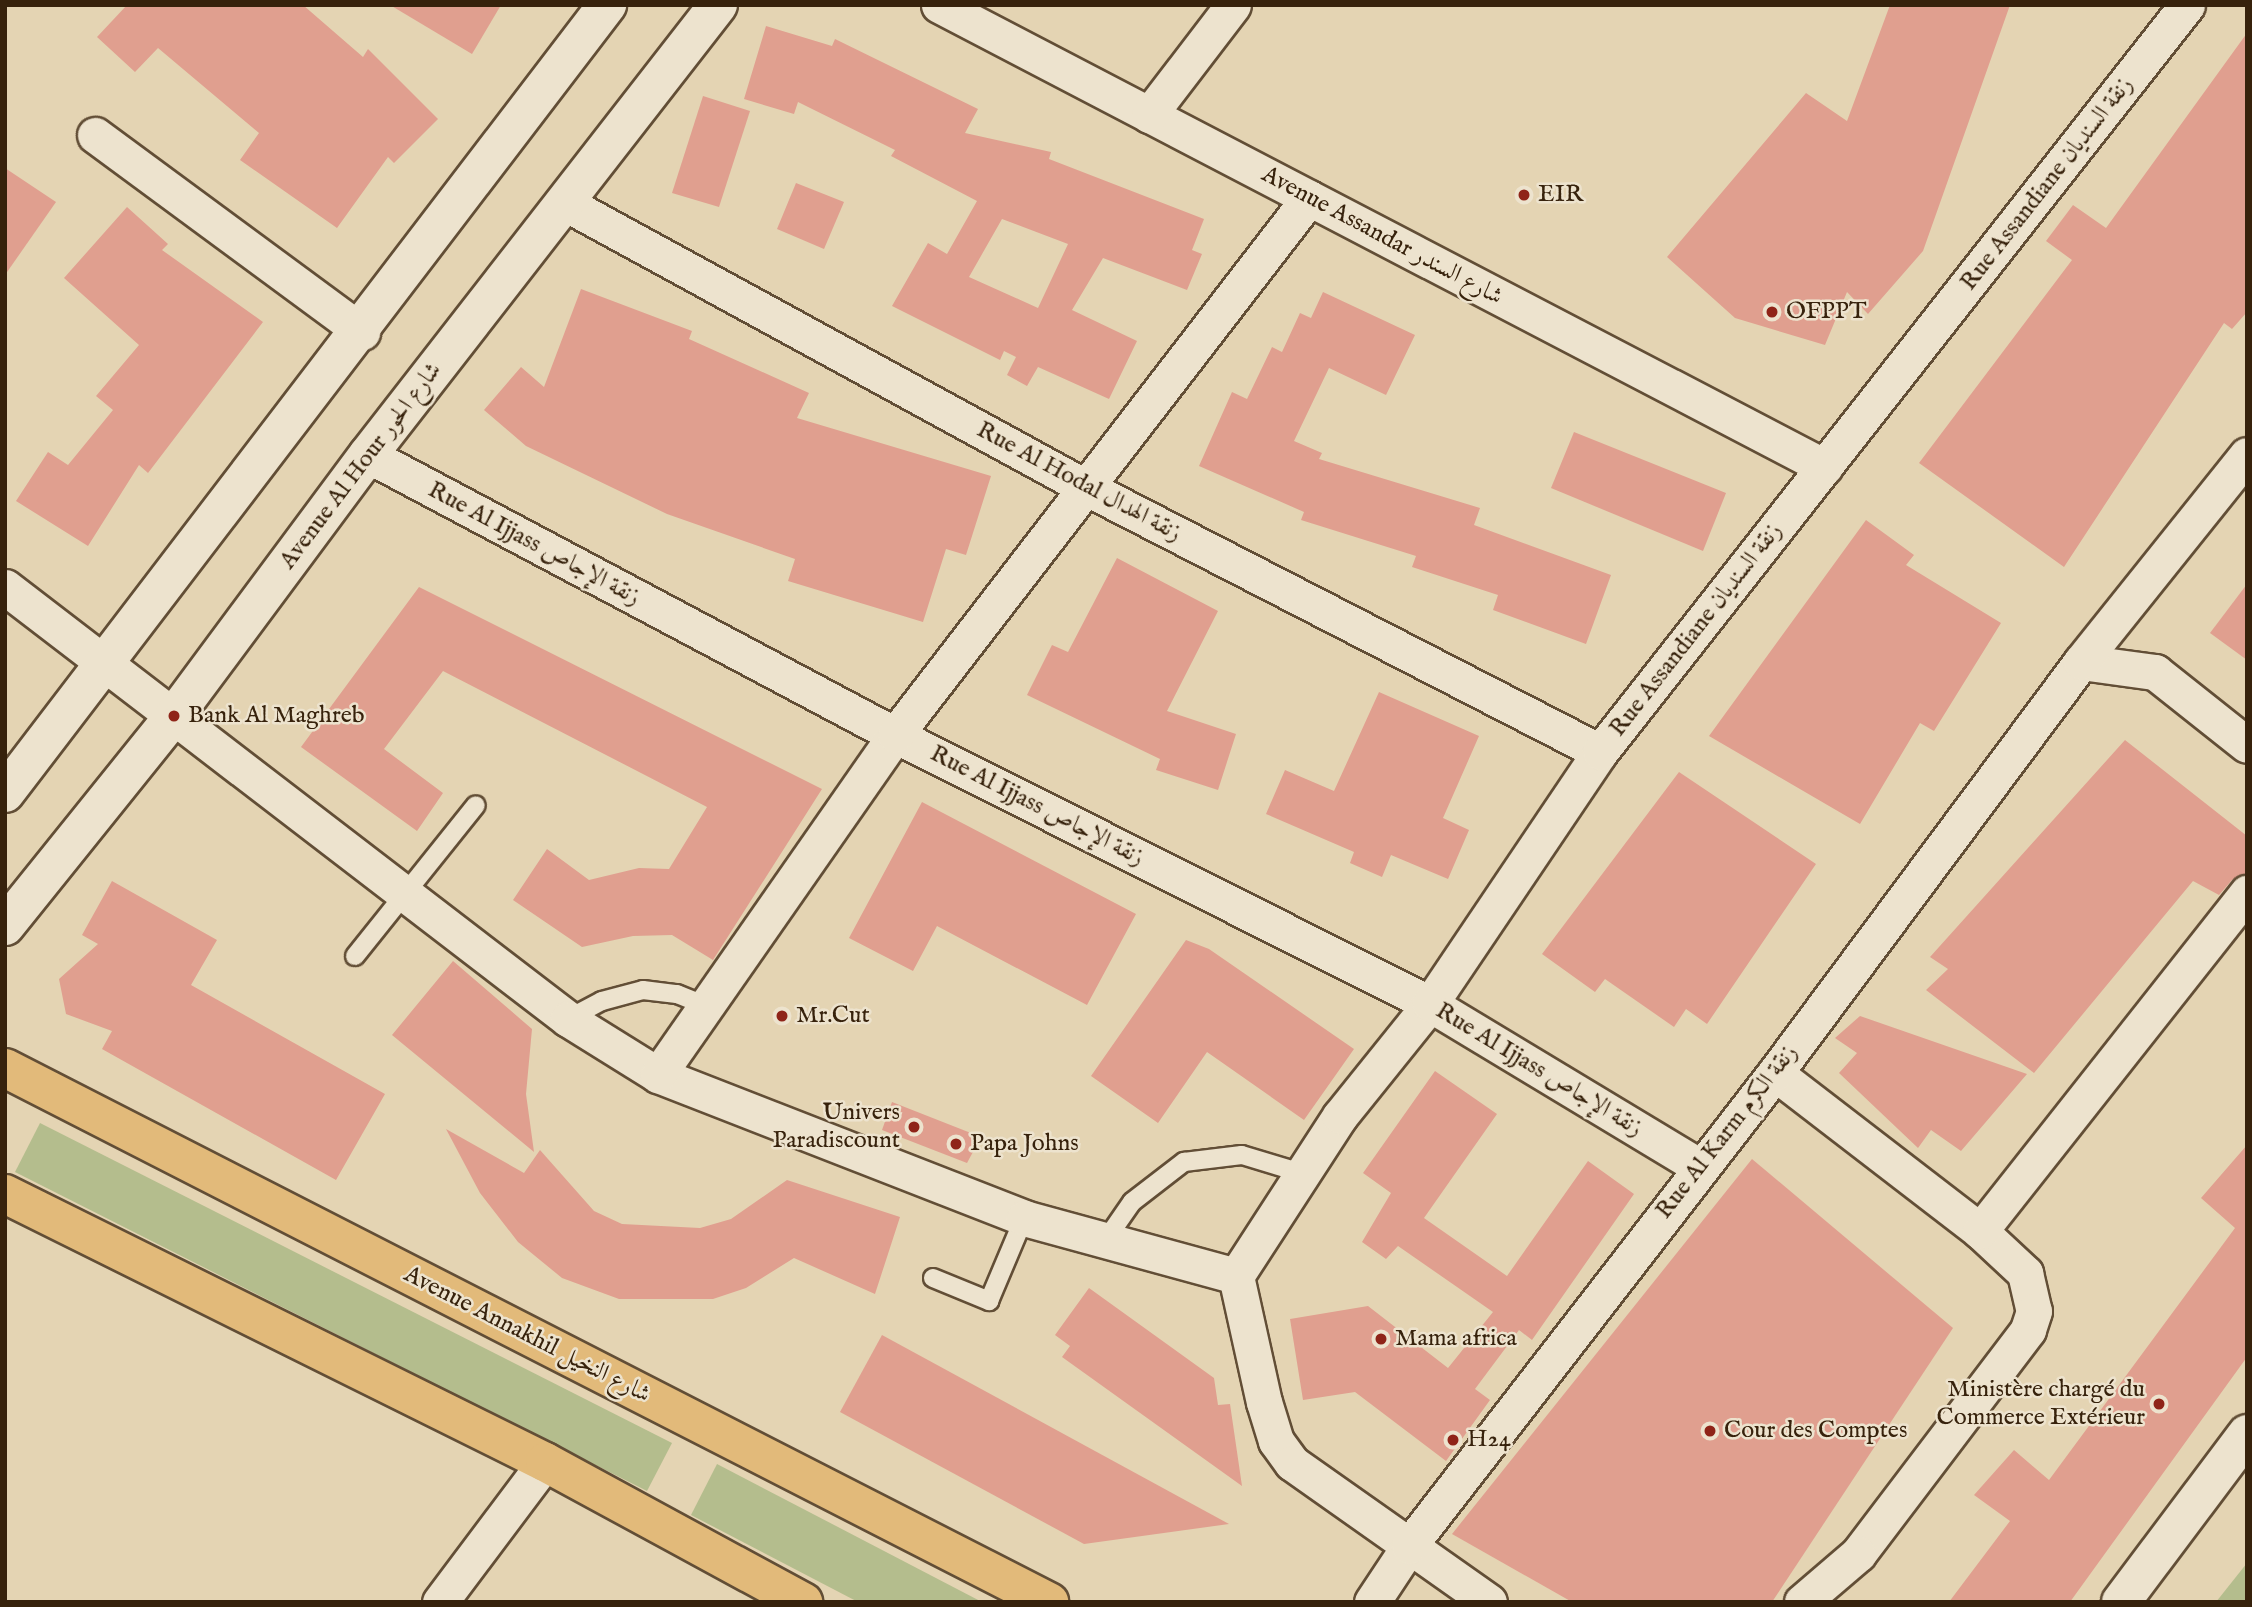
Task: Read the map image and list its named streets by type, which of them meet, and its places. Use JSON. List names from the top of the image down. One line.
{"streets":{"main road":["Avenue Annakhil شارع النخيل"],"street":["Rue Assandiane زنقة السنديان","Avenue Assandar شارع السندر","Avenue Al Hour شارع الحور","Rue Al Hodal زنقة الهدال","Rue Al Ijjass زنقة الإجاص","Rue Al Karm زنقة الكرم"]},"crossings":[["Rue Assandiane زنقة السنديان","Avenue Assandar شارع السندر"],["Rue Assandiane زنقة السنديان","Rue Al Hodal زنقة الهدال"],["Rue Assandiane زنقة السنديان","Rue Al Ijjass زنقة الإجاص"],["Avenue Al Hour شارع الحور","Rue Al Hodal زنقة الهدال"],["Avenue Al Hour شارع الحور","Rue Al Ijjass زنقة الإجاص"],["Rue Al Ijjass زنقة الإجاص","Rue Al Karm زنقة الكرم"]],"places":["EIR","OFPPT","Bank Al Maghreb","Mr.Cut","Univers Paradiscount","Papa Johns","Mama africa","Ministère chargé du Commerce Extérieur","Cour des Comptes","H24"]}
